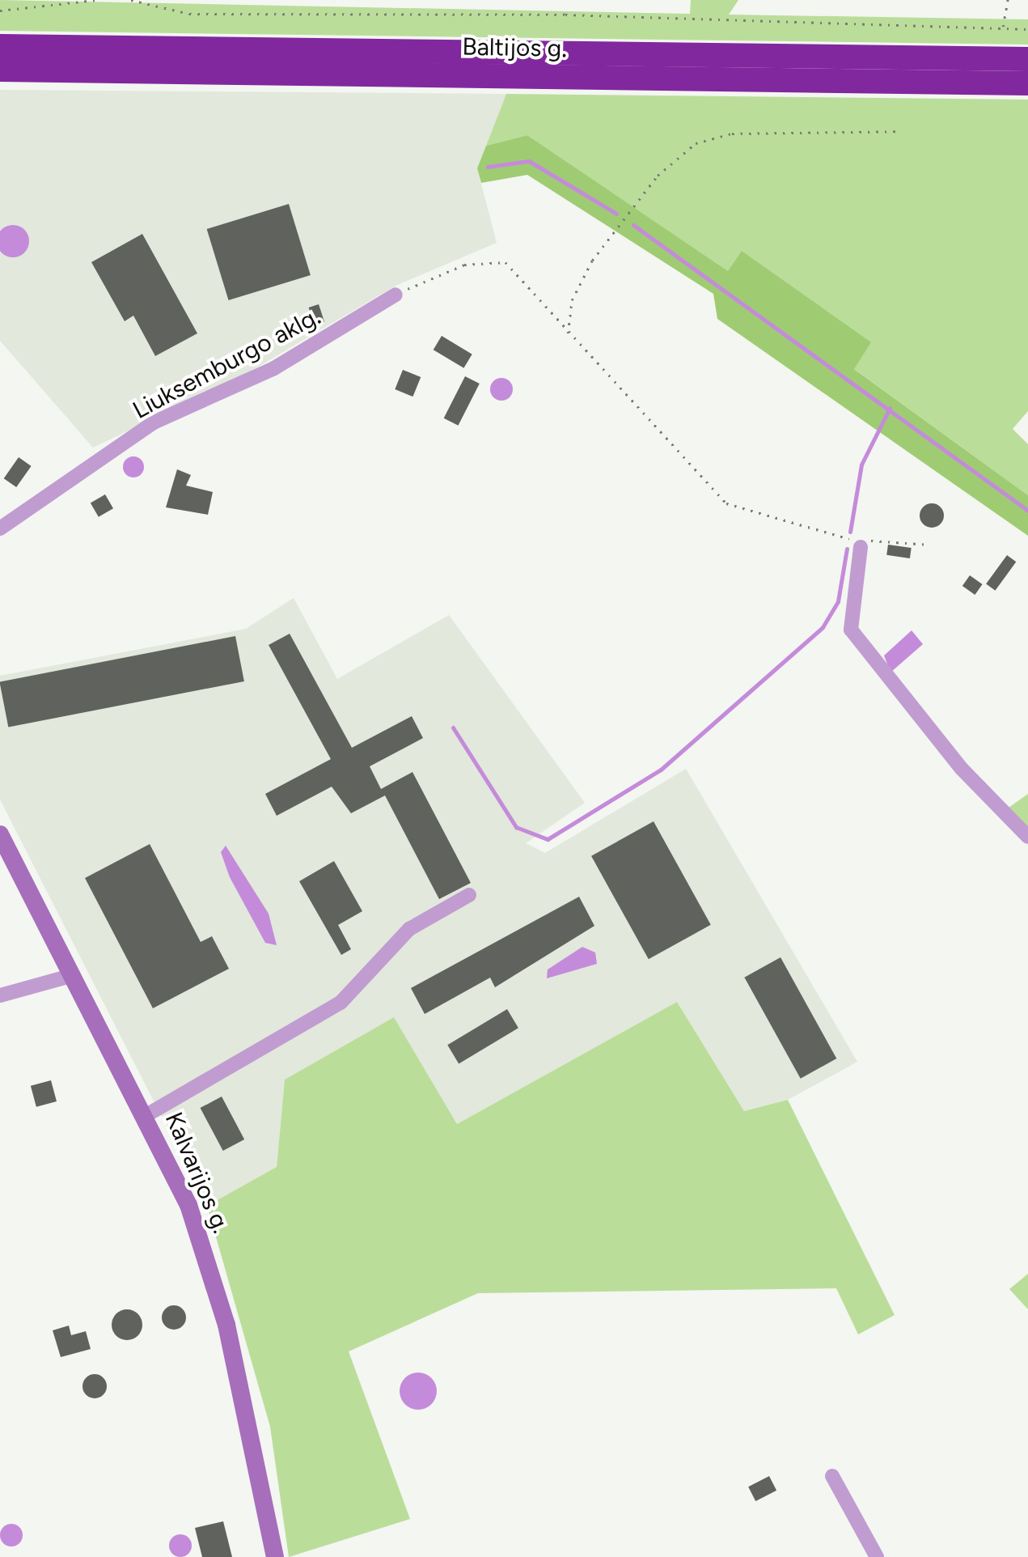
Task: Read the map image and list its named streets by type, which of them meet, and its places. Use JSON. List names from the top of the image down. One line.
{"streets":{"highway":["Baltijos g."],"main road":["Kalvarijos g."],"street":["Liuksemburgo aklg."]}}
